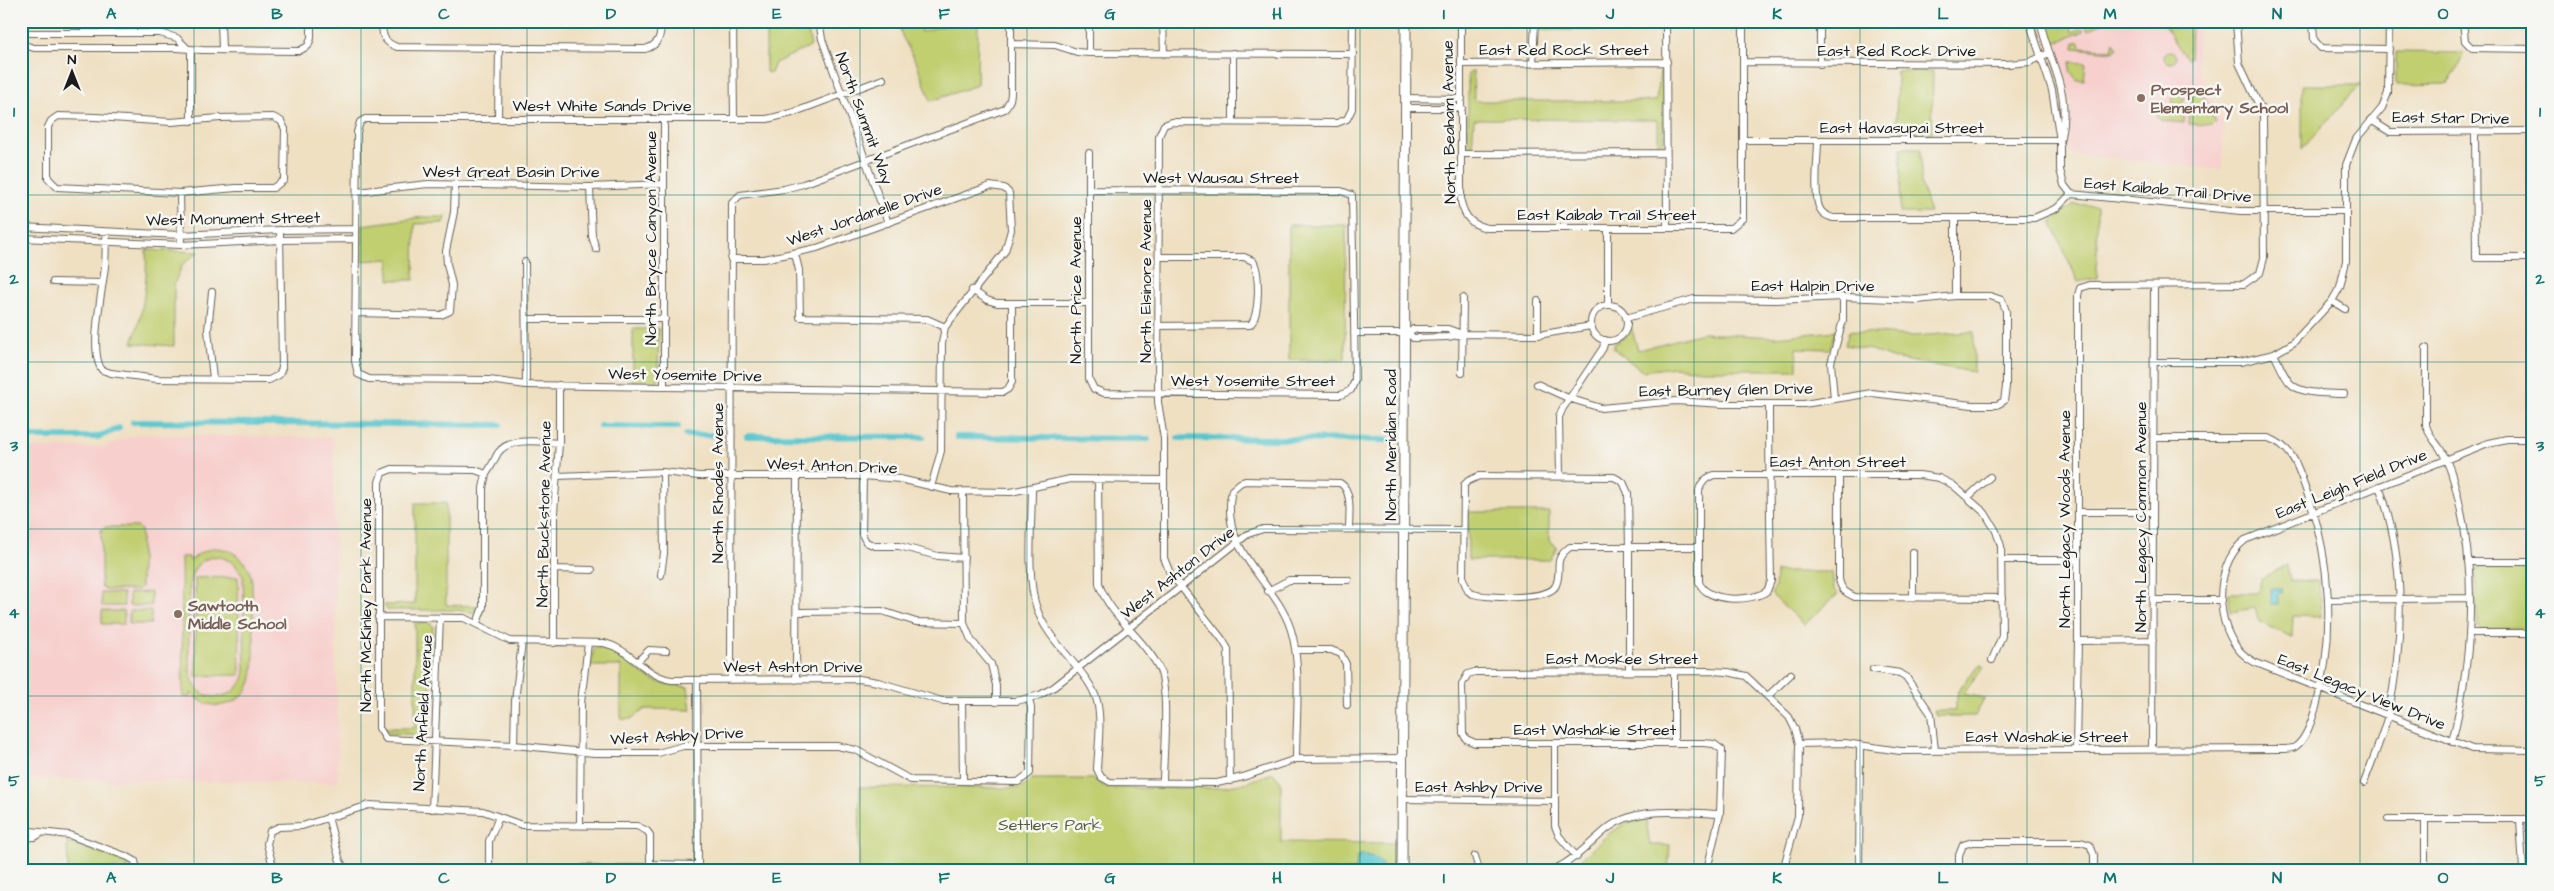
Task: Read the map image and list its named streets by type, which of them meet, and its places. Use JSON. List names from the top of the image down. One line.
{"streets":{"main road":["North Meridian Road"],"street":["East Red Rock Street","East Red Rock Drive","West White Sands Drive","East Star Drive","North Summit Way","North Beaham Avenue","East Havasupai Street","West Great Basin Drive","West Wausau Street","East Kaibab Trail Drive","West Jordanelle Drive","East Kaibab Trail Street","West Monument Street","North Bryce Canyon Avenue","North Elsinore Avenue","East Halpin Drive","North Price Avenue","West Yosemite Drive","West Yosemite Street","East Burney Glen Drive","East Anton Street","West Anton Drive","North Rhodes Avenue","East Leigh Field Drive","North Buckstone Avenue","North Legacy Common Avenue","North Legacy Woods Avenue","West Ashton Drive","North McKinley Park Avenue","East Moskee Street","East Legacy View Drive","North Anfield Avenue","East Washakie Street","West Ashby Drive","East Ashby Drive"]},"crossings":[["East Red Rock Street","North Beaham Avenue"],["West White Sands Drive","North Summit Way"],["West White Sands Drive","West Great Basin Drive"],["West White Sands Drive","North Bryce Canyon Avenue"],["North Summit Way","West Jordanelle Drive"],["North Summit Way","North Rhodes Avenue"],["North Beaham Avenue","East Kaibab Trail Street"],["East Havasupai Street","East Kaibab Trail Drive"],["East Havasupai Street","East Kaibab Trail Street"],["West Great Basin Drive","North Bryce Canyon Avenue"],["West Wausau Street","North Elsinore Avenue"],["West Wausau Street","North Price Avenue"],["West Wausau Street","West Yosemite Street"],["West Jordanelle Drive","North Rhodes Avenue"],["North Bryce Canyon Avenue","West Yosemite Drive"],["North Elsinore Avenue","West Yosemite Street"],["North Elsinore Avenue","West Anton Drive"],["North Elsinore Avenue","West Ashton Drive"],["East Halpin Drive","East Burney Glen Drive"],["North Price Avenue","West Yosemite Street"],["West Yosemite Drive","North Rhodes Avenue"],["West Yosemite Drive","North Buckstone Avenue"],["North Meridian Road","West Ashton Drive"],["North Meridian Road","East Ashby Drive"],["West Anton Drive","North Rhodes Avenue"],["West Anton Drive","North Buckstone Avenue"],["North Rhodes Avenue","West Ashton Drive"],["East Leigh Field Drive","East Legacy View Drive"],["North Buckstone Avenue","West Ashton Drive"],["North Legacy Common Avenue","North Legacy Woods Avenue"],["North Legacy Common Avenue","East Washakie Street"],["North Legacy Woods Avenue","East Washakie Street"],["West Ashton Drive","North McKinley Park Avenue"],["West Ashton Drive","North Anfield Avenue"],["West Ashton Drive","West Ashby Drive"],["North McKinley Park Avenue","West Ashby Drive"],["East Moskee Street","East Washakie Street"],["East Legacy View Drive","East Washakie Street"],["North Anfield Avenue","West Ashby Drive"]],"parks":["Settlers Park"],"places":["Prospect Elementary School","Sawtooth Middle School"],"north":"top","grid":{"columns":["A","B","C","D","E","F","G","H","I","J","K","L","M","N","O"],"rows":["1","2","3","4","5"]}}
